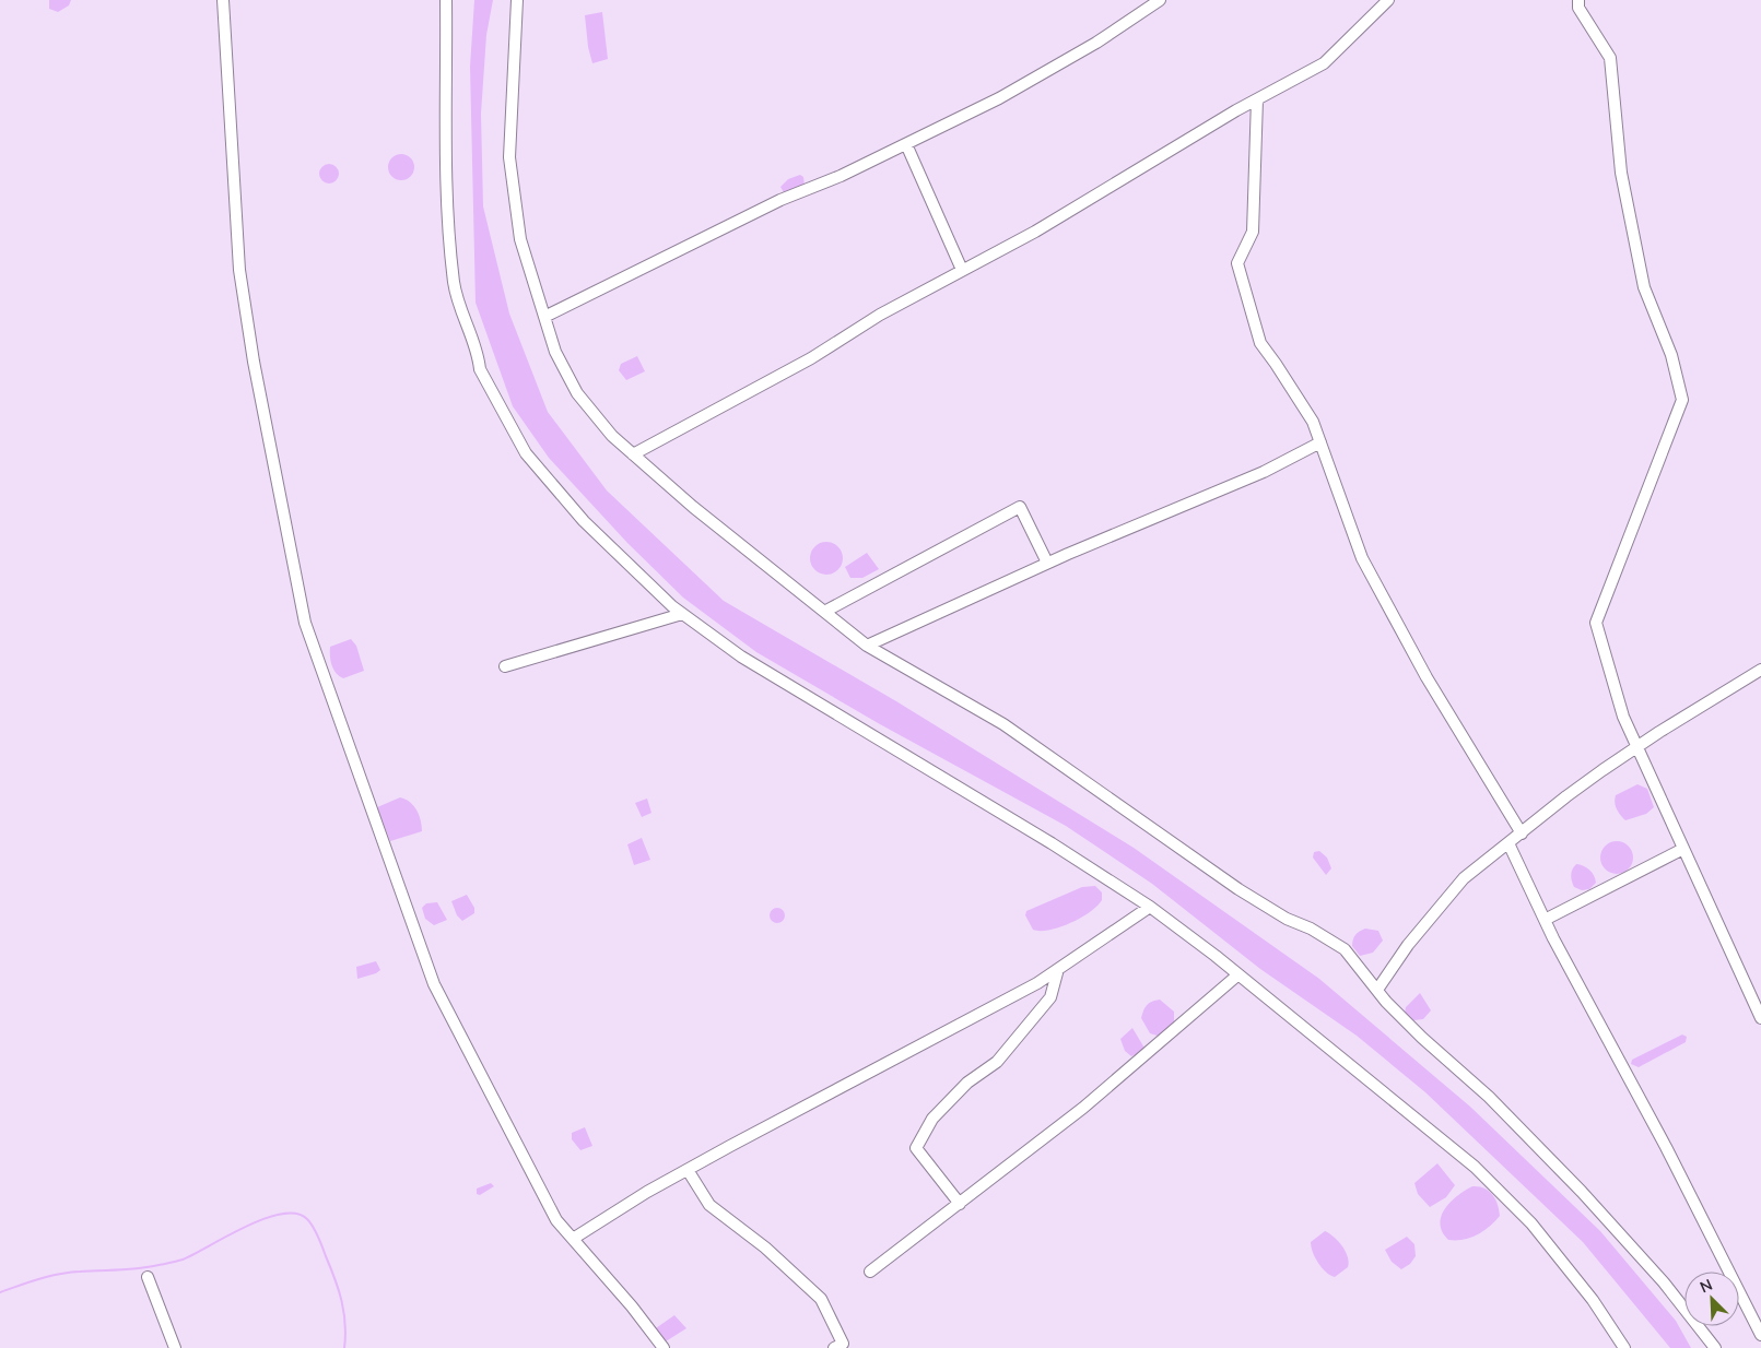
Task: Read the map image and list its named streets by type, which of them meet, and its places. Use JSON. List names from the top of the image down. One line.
{"north":"top left"}
